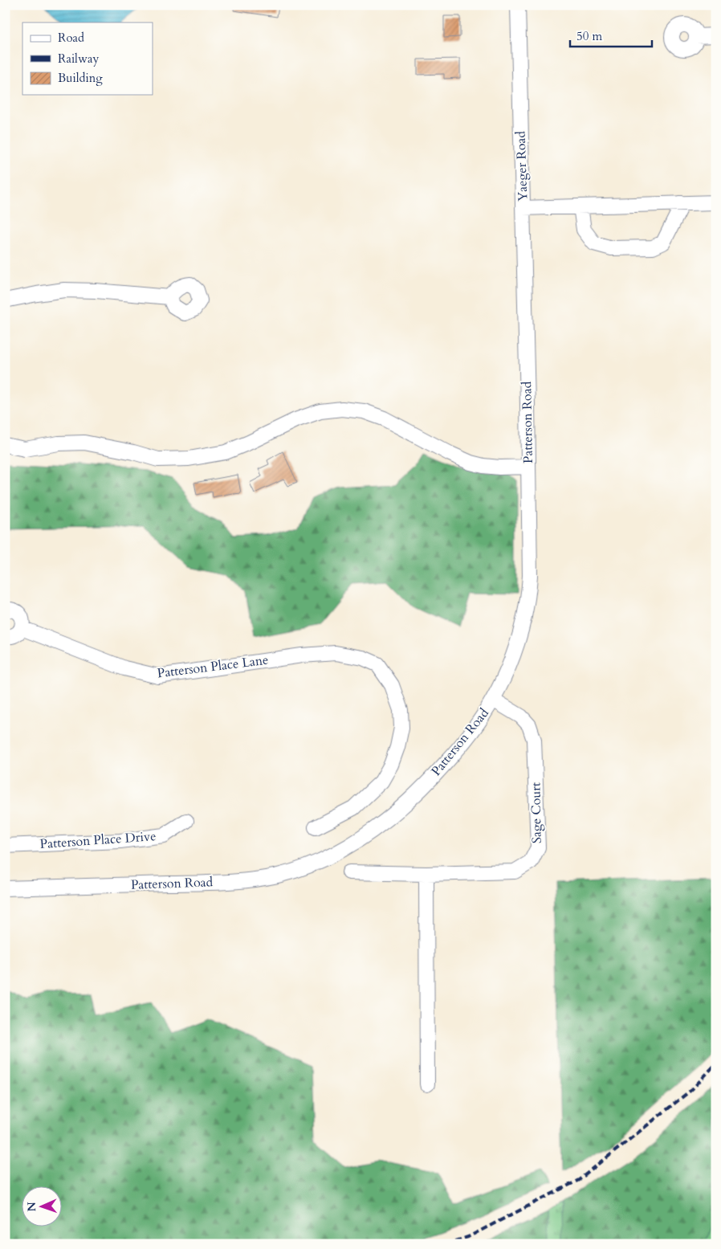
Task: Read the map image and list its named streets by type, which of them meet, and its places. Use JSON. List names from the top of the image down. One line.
{"streets":{"street":["Yaeger Road","Patterson Road","Patterson Place Lane","Sage Court","Patterson Place Drive"]},"crossings":[["Yaeger Road","Patterson Road"],["Patterson Road","Sage Court"]],"legend":["Road","Railway","Building"],"scale_bar":"50 m","north":"left"}
